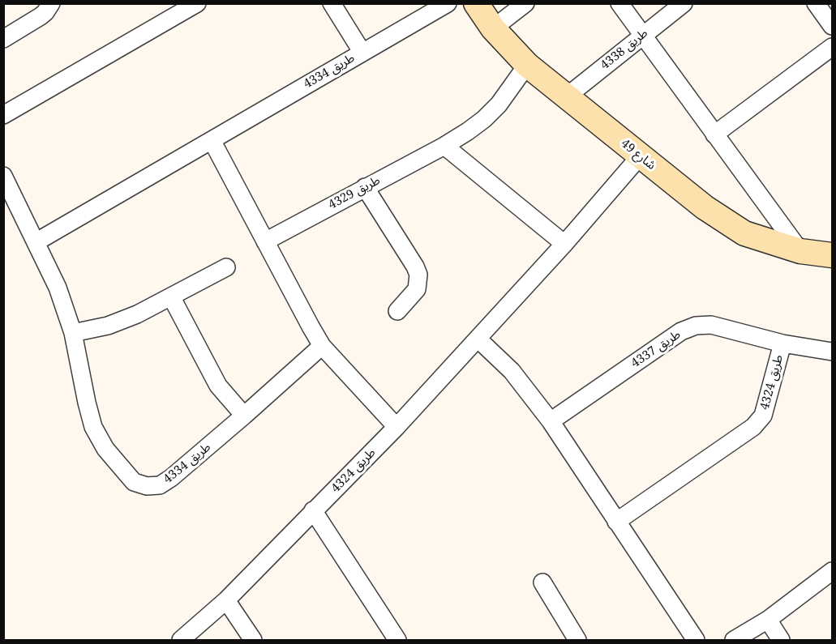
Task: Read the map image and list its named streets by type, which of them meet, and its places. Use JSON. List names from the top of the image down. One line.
{"streets":{"street":["طريق 4338","طريق 4334","شارع 49","طريق 4329","طريق 4337","طريق 4324"]},"crossings":[["طريق 4338","شارع 49"],["شارع 49","طريق 4329"],["شارع 49","طريق 4324"],["طريق 4337","طريق 4324"]]}
